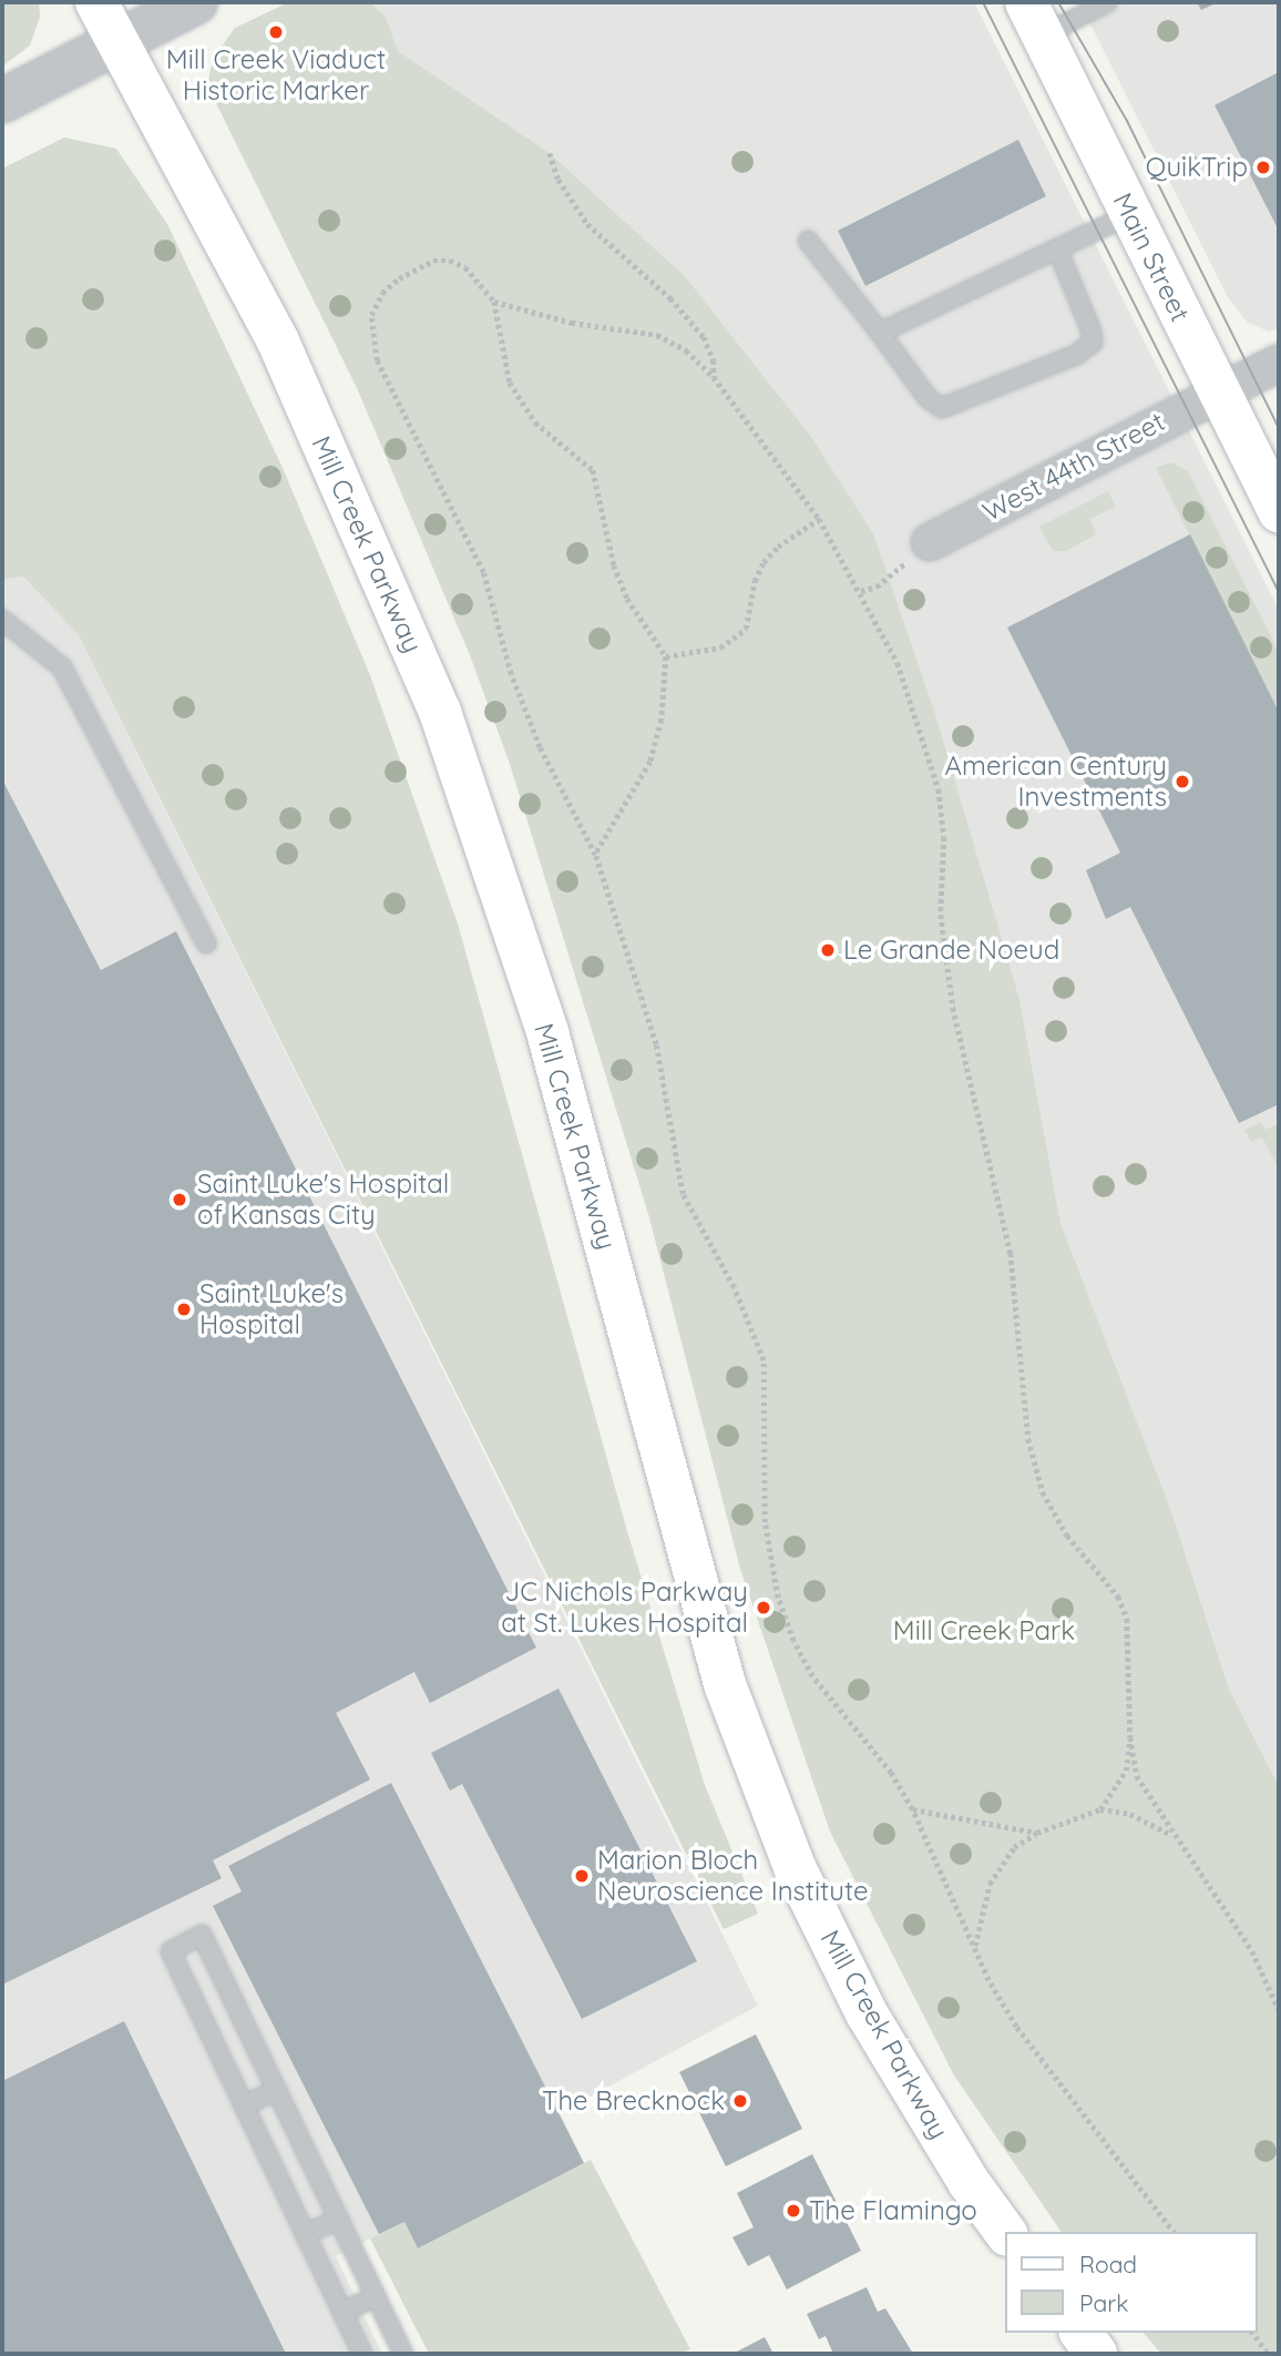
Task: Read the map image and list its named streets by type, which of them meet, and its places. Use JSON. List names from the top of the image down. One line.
{"streets":{"main road":["Main Street","Mill Creek Parkway"],"street":["West 44th Street"]},"crossings":[["Main Street","West 44th Street"]],"parks":["Mill Creek Park"],"places":["Mill Creek Viaduct Historic Marker","QuikTrip","American Century Investments","Le Grande Noeud","Saint Luke's Hospital of Kansas City","Saint Luke's Hospital","JC Nichols Parkway at St. Lukes Hospital","Marion Bloch Neuroscience Institute","The Brecknock","The Flamingo"],"legend":["Road","Park"]}
